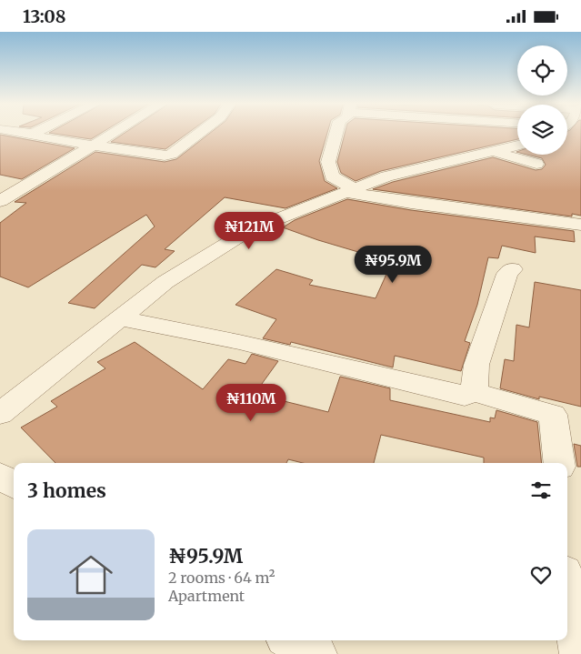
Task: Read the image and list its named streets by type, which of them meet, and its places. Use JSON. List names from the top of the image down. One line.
{"page":{"status":"13:08","price":["₦121M","₦95.9M","₦110M"],"heading":"3 homes","list":[{"name":"₦95.9M","note":"2 rooms · 64 m² · Apartment"}]}}
